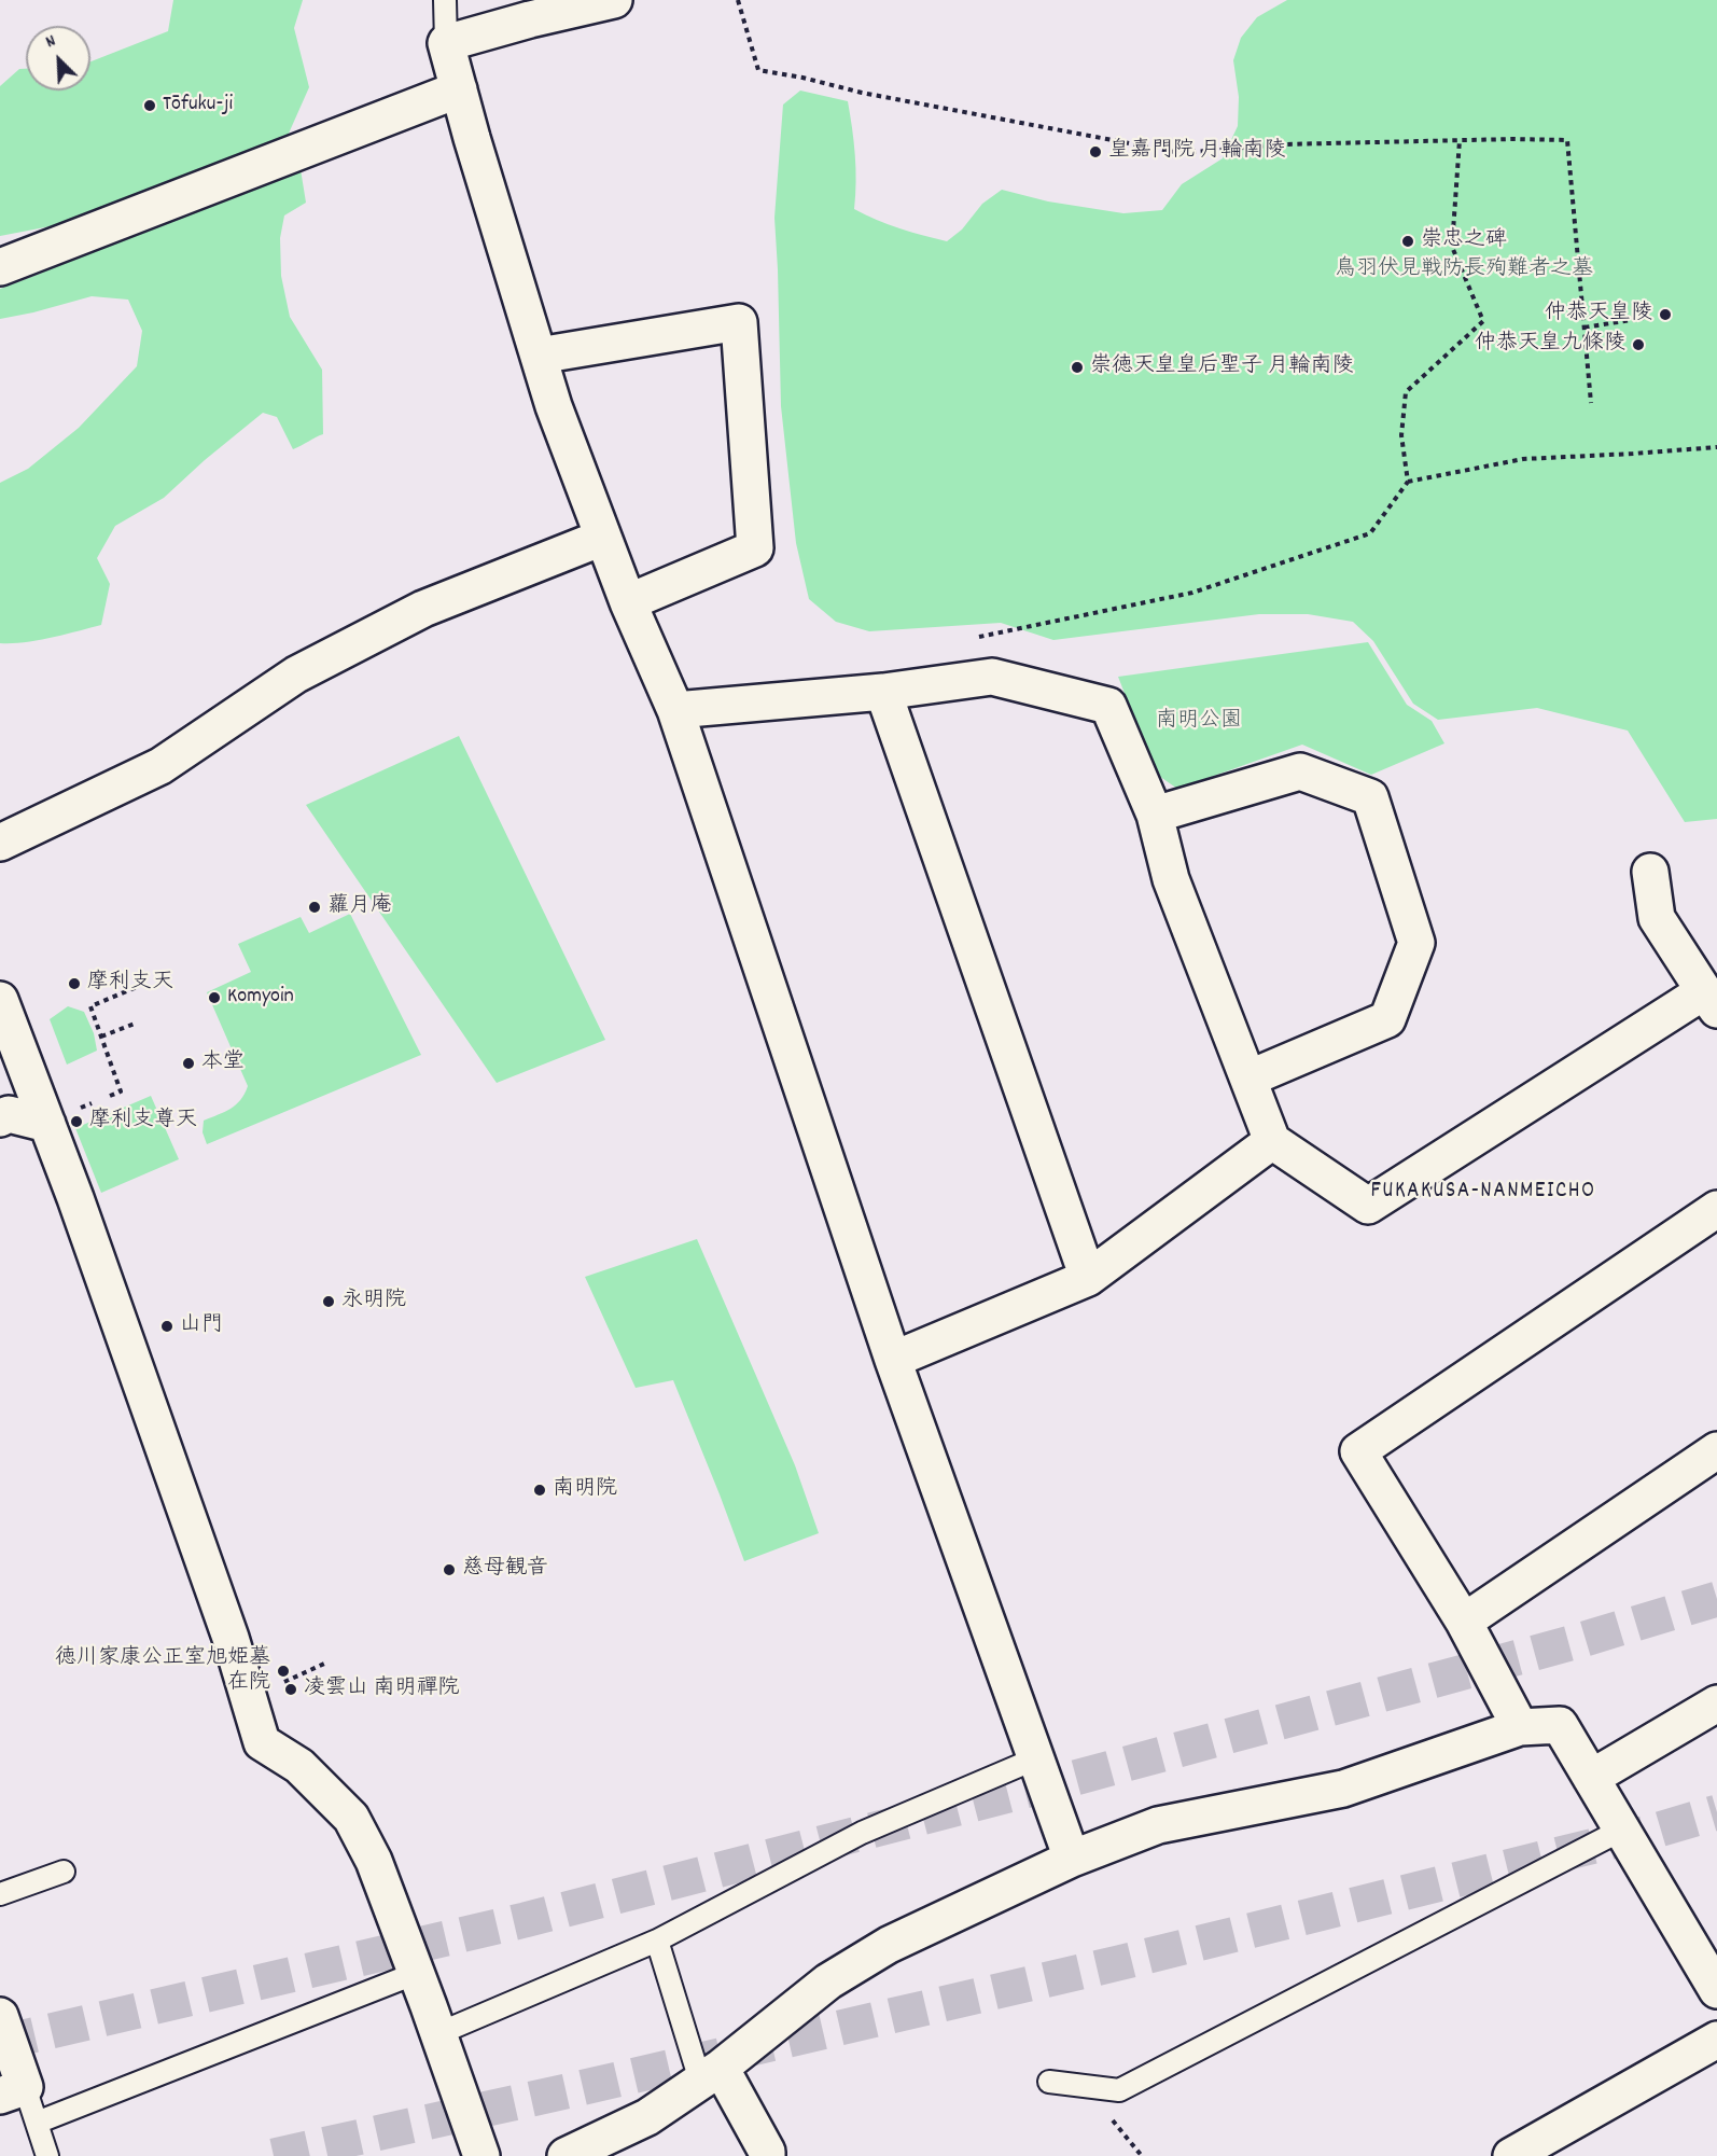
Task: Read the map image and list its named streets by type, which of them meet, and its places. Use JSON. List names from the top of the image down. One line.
{"districts":["FUKAKUSA-NANMEICHO"],"parks":["鳥羽伏見戦防長殉難者之墓","南明公園"],"places":["Tōfuku-ji","皇嘉門院 月輪南陵","崇忠之碑","仲恭天皇陵","仲恭天皇九條陵","崇徳天皇皇后聖子 月輪南陵","蘿月庵","摩利支天","Komyoin","本堂","摩利支尊天","永明院","山門","南明院","慈母観音","徳川家康公正室旭姫墓 在院","凌雲山 南明禪院"],"north":"top left"}
